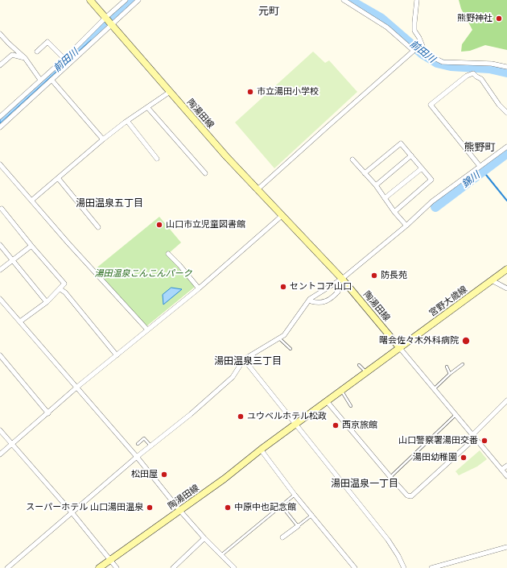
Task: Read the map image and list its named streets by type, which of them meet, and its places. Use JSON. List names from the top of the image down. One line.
{"streets":{"main road":["陶湯田線","宮野大歳線"]},"crossings":[["陶湯田線","宮野大歳線"]],"districts":["元町","熊野町","湯田温泉五丁目","湯田温泉三丁目","湯田温泉一丁目"],"water":["前田川","錦川"],"parks":["湯田温泉こんこんパーク"],"places":["熊野神社","市立湯田小学校","山口市立児童図書館","防長苑","セントコア山口","曙会佐々木外科病院","ユウベルホテル松政","西京旅館","山口警察署湯田交番","湯田幼稚園","松田屋","スーパーホテル 山口湯田温泉","中原中也記念館"]}
